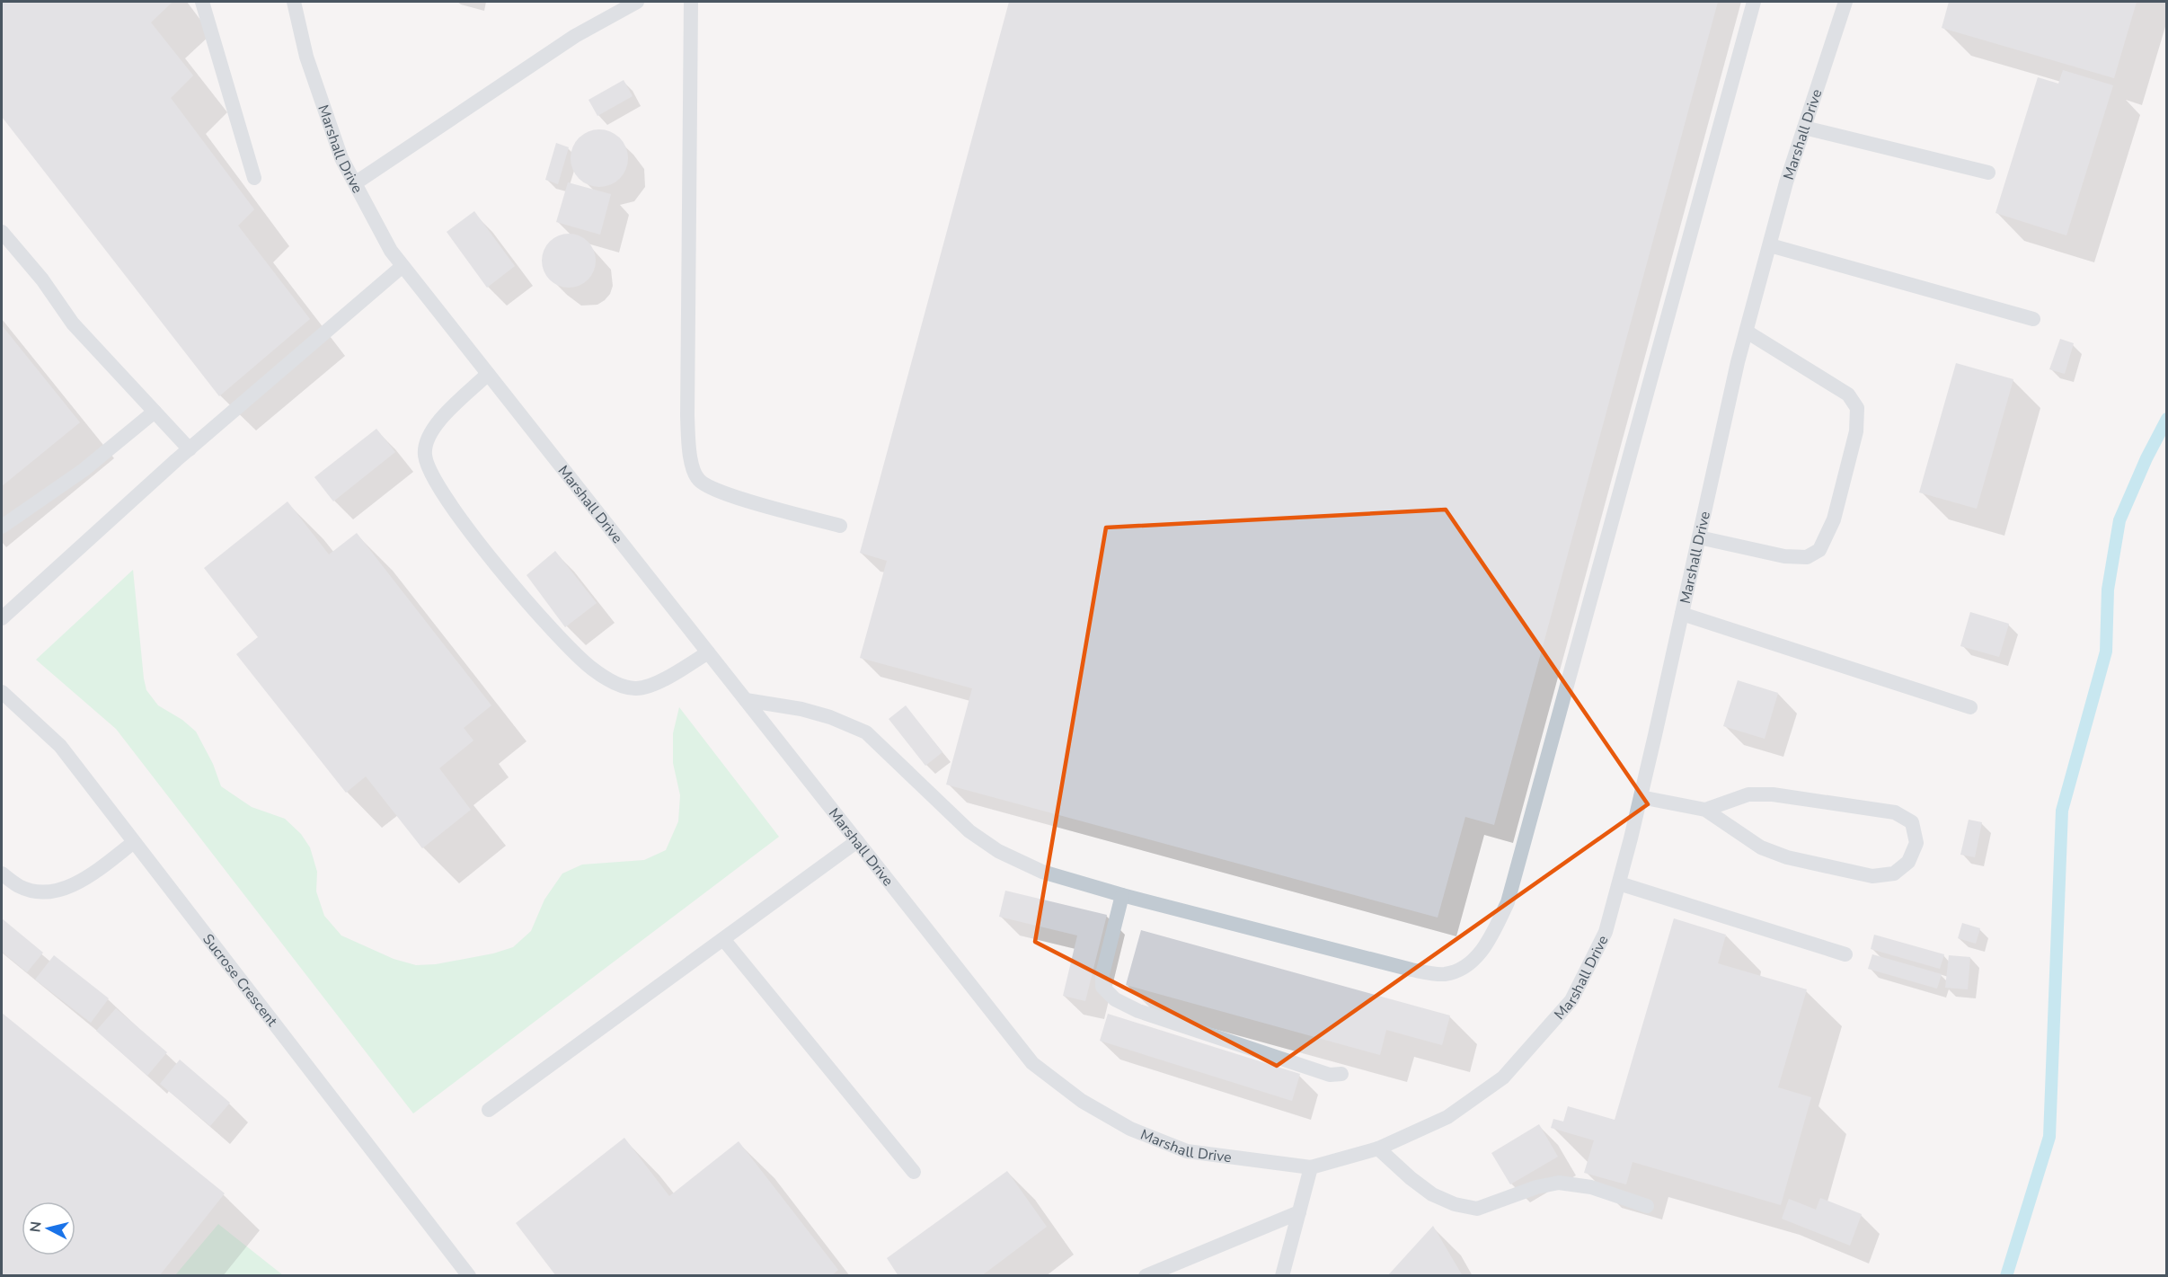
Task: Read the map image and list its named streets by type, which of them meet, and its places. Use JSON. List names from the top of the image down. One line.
{"streets":{"lane":["Marshall Drive","Sucrose Crescent"]},"north":"left"}
